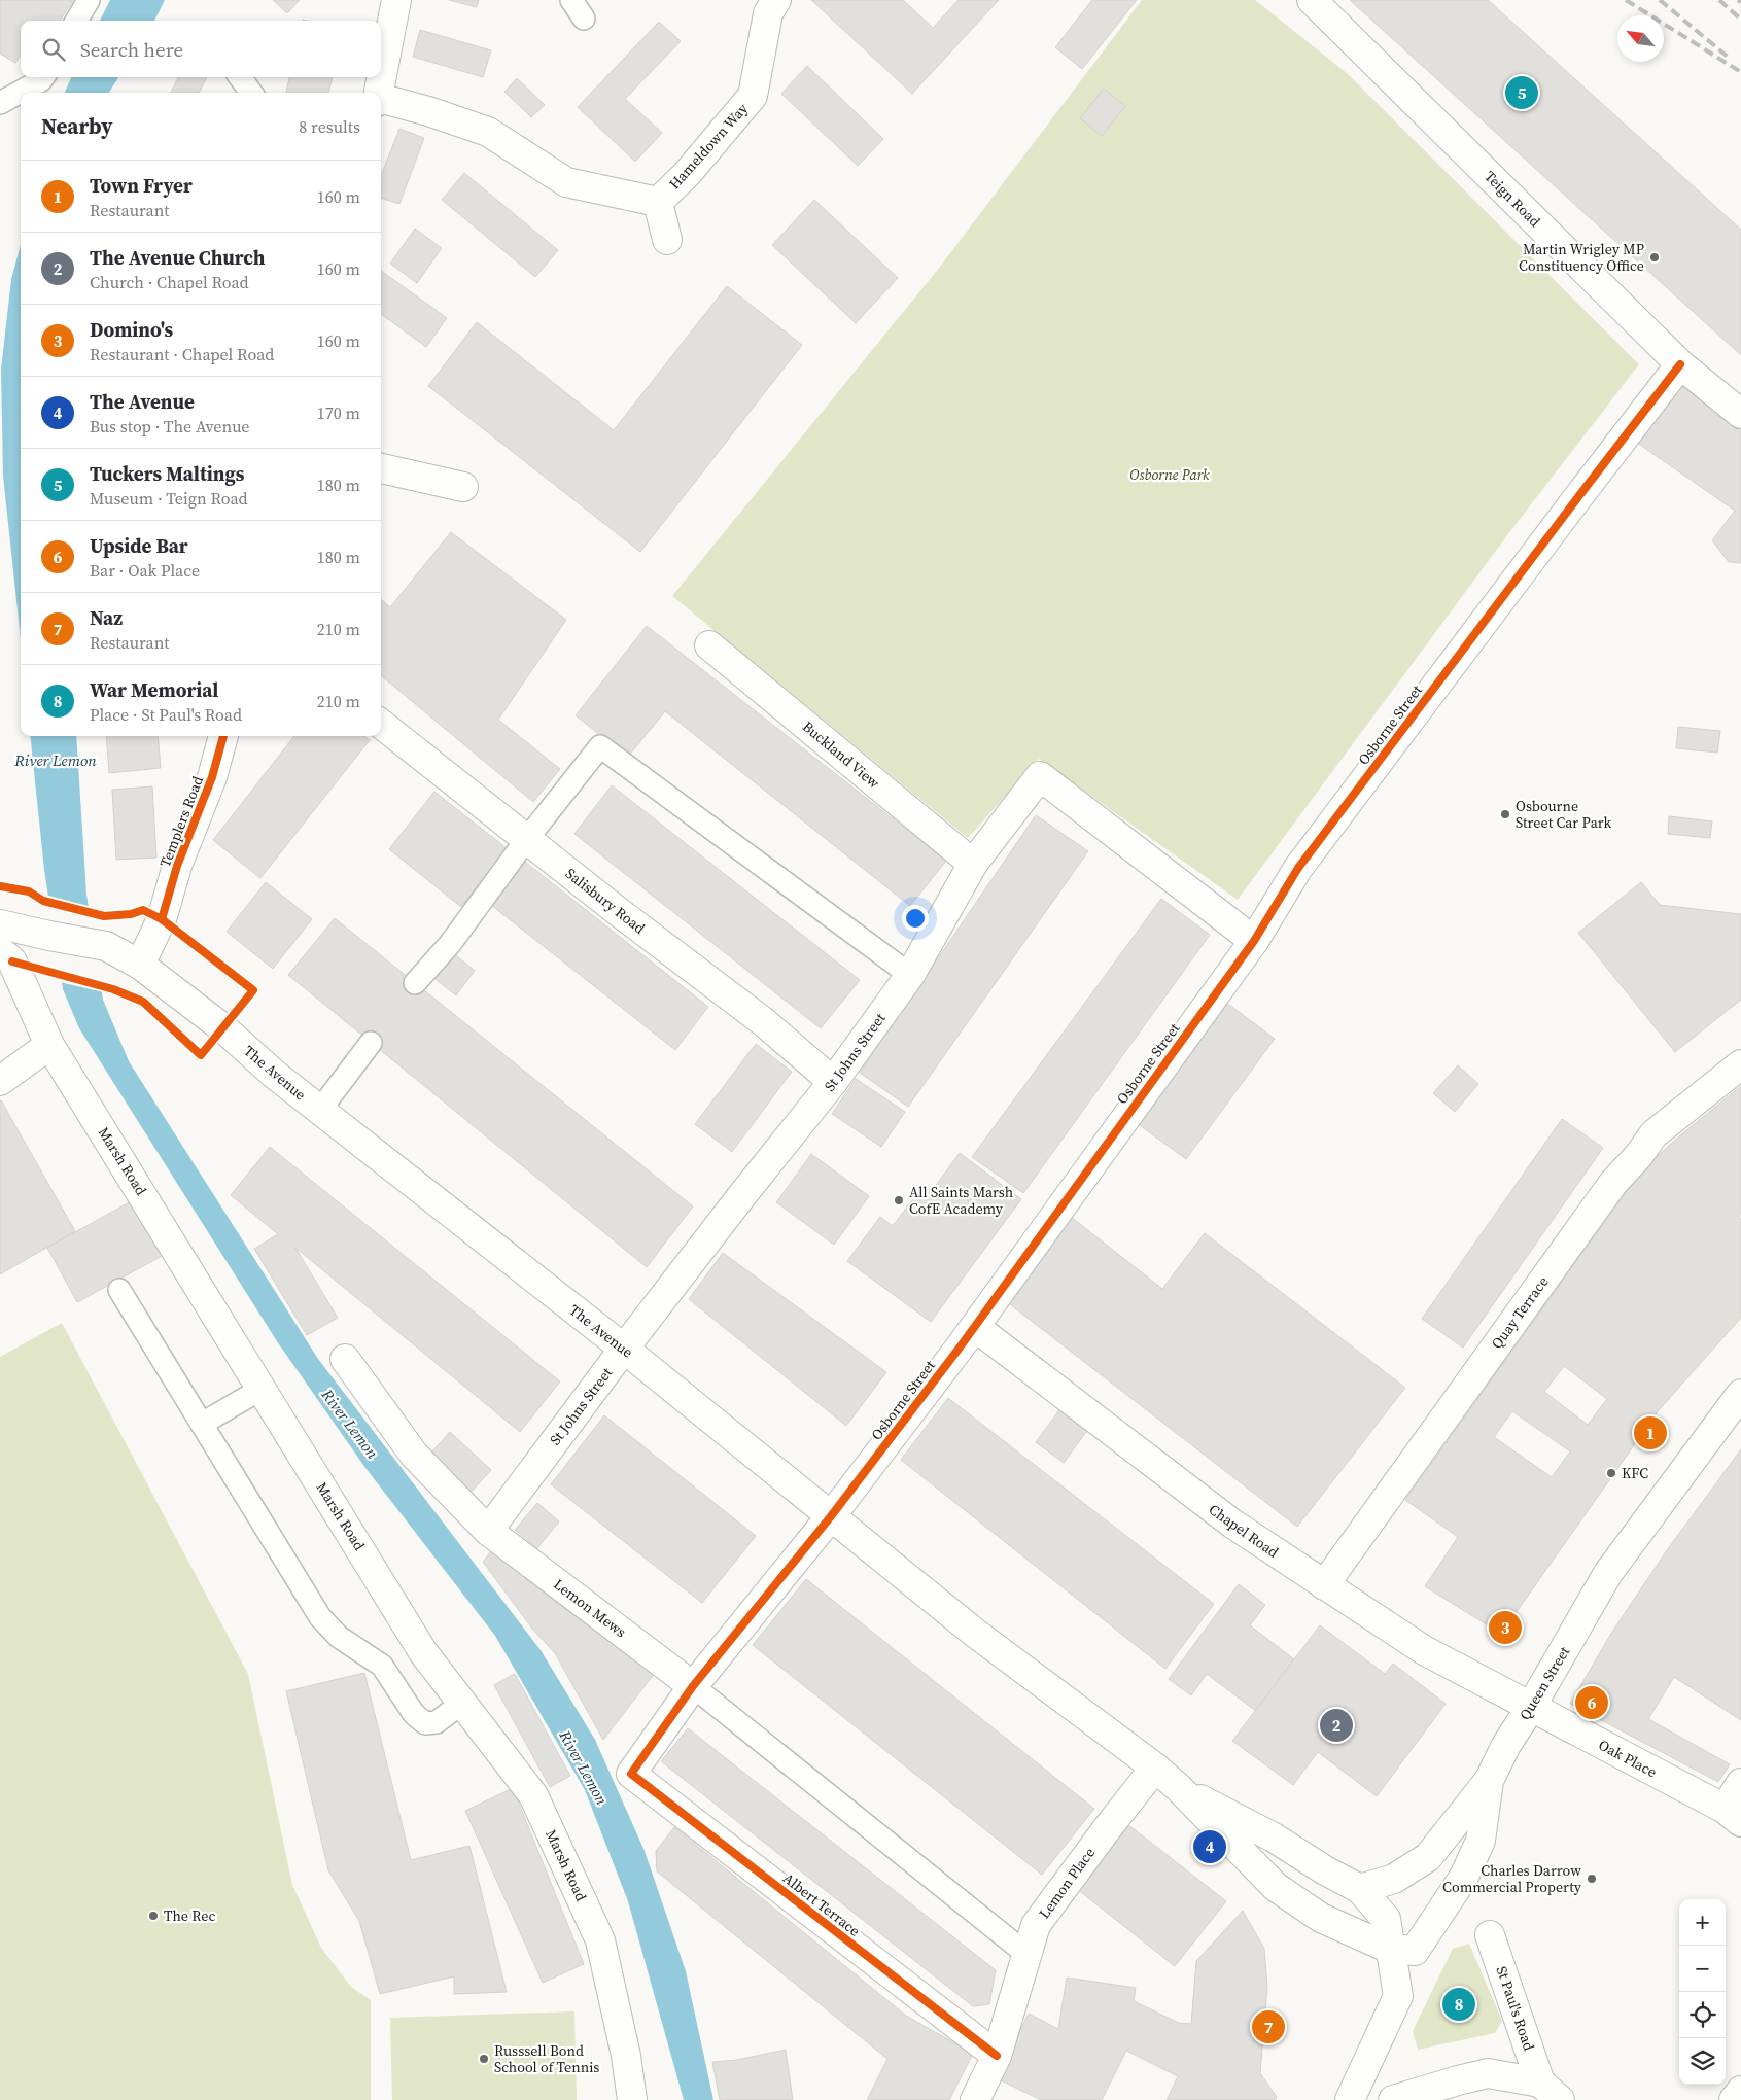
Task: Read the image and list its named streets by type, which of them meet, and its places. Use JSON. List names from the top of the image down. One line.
{"streets":{"street":["Hameldown Way","Teign Road","Osborne Street","Buckland View","Templers Road","Salisbury Road","St Johns Street","The Avenue","Marsh Road","Quay Terrace","Chapel Road","Lemon Mews","Queen Street","Oak Place","Lemon Place","Albert Terrace","St Paul's Road"]},"crossings":[["Teign Road","Osborne Street"],["Osborne Street","St Johns Street"],["Osborne Street","The Avenue"],["Osborne Street","Chapel Road"],["Osborne Street","Lemon Mews"],["Osborne Street","Albert Terrace"],["Buckland View","St Johns Street"],["Templers Road","The Avenue"],["Salisbury Road","St Johns Street"],["St Johns Street","The Avenue"],["St Johns Street","Lemon Mews"],["The Avenue","Queen Street"],["The Avenue","Lemon Place"],["Quay Terrace","Chapel Road"],["Chapel Road","Queen Street"],["Chapel Road","Oak Place"],["Queen Street","Oak Place"],["Lemon Place","Albert Terrace"]],"water":["River Lemon"],"parks":["Osborne Park"],"places":["Martin Wrigley MP Constituency Office","Osbourne Street Car Park","All Saints Marsh CofE Academy","KFC","Charles Darrow Commercial Property","The Rec","Russsell Bond School of Tennis"],"north":"top left","page":{"search":"Search here","pins":["5","1","3","6","2","4","8","7"],"heading":["Nearby","8 results"],"list":[{"mark":"1","name":"Town Fryer","note":"Restaurant","value":"160 m"},{"mark":"2","name":"The Avenue Church","note":"Church · Chapel Road","value":"160 m"},{"mark":"3","name":"Domino's","note":"Restaurant · Chapel Road","value":"160 m"},{"mark":"4","name":"The Avenue","note":"Bus stop · The Avenue","value":"170 m"},{"mark":"5","name":"Tuckers Maltings","note":"Museum · Teign Road","value":"180 m"},{"mark":"6","name":"Upside Bar","note":"Bar · Oak Place","value":"180 m"},{"mark":"7","name":"Naz","note":"Restaurant","value":"210 m"},{"mark":"8","name":"War Memorial","note":"Place · St Paul's Road","value":"210 m"}],"map_buttons":["+","−"]}}
